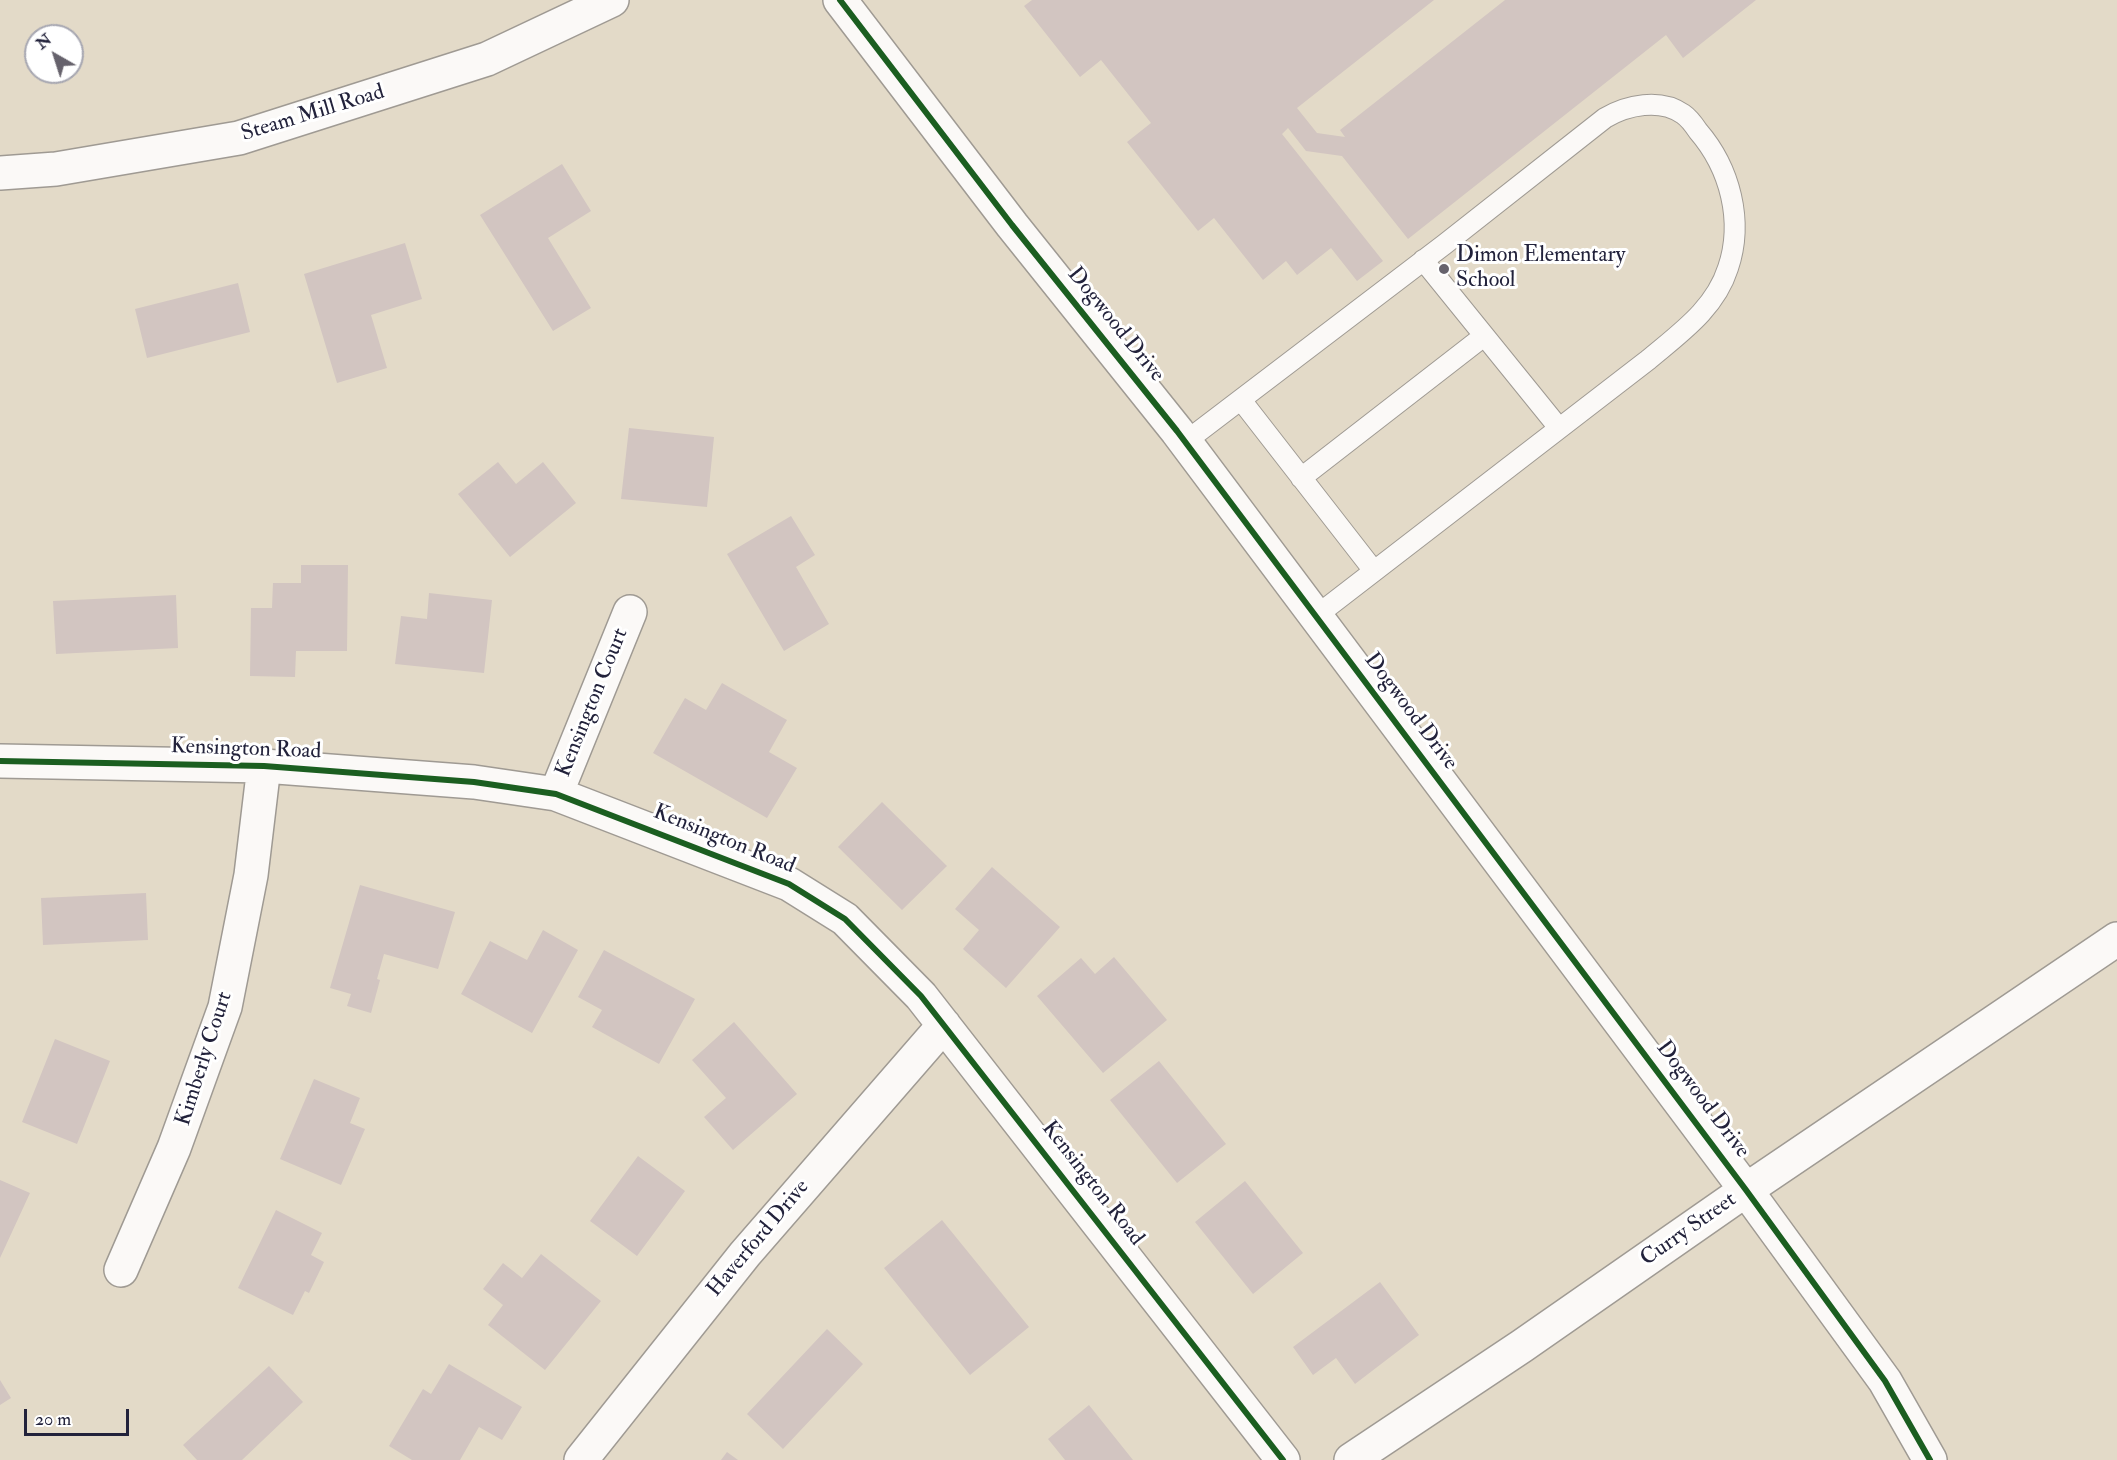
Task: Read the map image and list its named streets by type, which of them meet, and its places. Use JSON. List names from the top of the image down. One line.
{"streets":{"street":["Steam Mill Road","Dogwood Drive","Kensington Court","Kensington Road","Kimberly Court","Curry Street","Haverford Drive"]},"crossings":[["Dogwood Drive","Curry Street"],["Kensington Court","Kensington Road"],["Kensington Road","Kimberly Court"],["Kensington Road","Haverford Drive"]],"places":["Dimon Elementary School"],"scale_bar":"20 m","north":"top left"}
